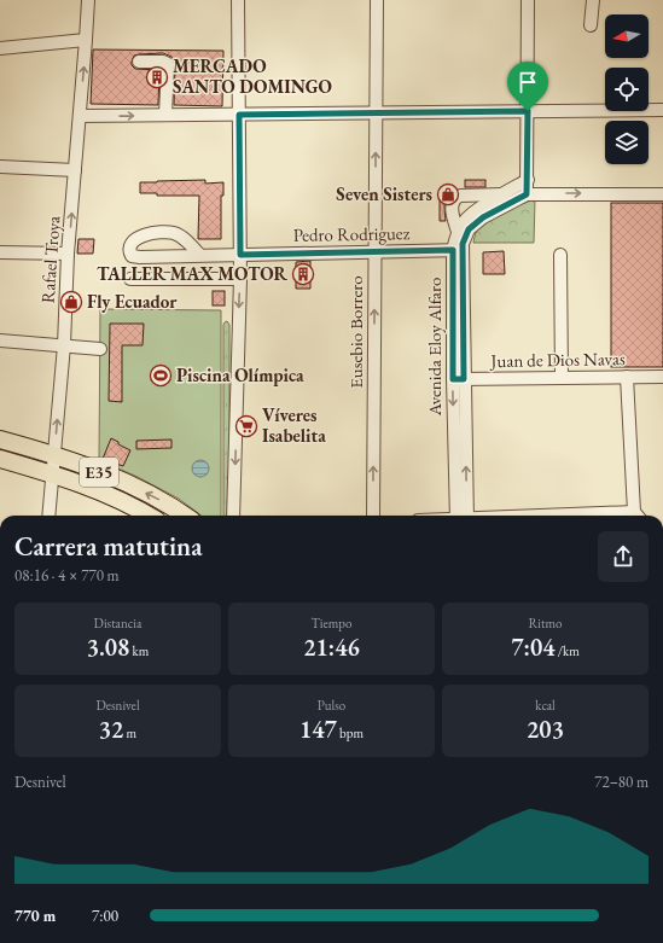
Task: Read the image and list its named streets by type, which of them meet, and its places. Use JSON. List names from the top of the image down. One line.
{"streets":{"highway":["E35"],"street":["Pedro Rodriguez","Rafael Troya","Eusebio Borrero","Avenida Eloy Alfaro","Juan de Dios Navas"]},"crossings":[["Pedro Rodriguez","Eusebio Borrero"],["Pedro Rodriguez","Avenida Eloy Alfaro"],["Rafael Troya","E35"],["Avenida Eloy Alfaro","Juan de Dios Navas"]],"one_way":["Rafael Troya","Eusebio Borrero"],"places":{"building":["MERCADO SANTO DOMINGO","TALLER MAX MOTOR"],"shop":["Seven Sisters","Fly Ecuador"],"sports":["Piscina Olímpica"],"supermarket":["Víveres Isabelita"]},"north":"left","page":{"heading":["Carrera matutina","08:16 · 4 × 770 m"],"stats":[["Distancia","3.08 km"],["Tiempo","21:46"],["Ritmo","7:04 /km"],["Desnivel","32 m"],["Pulso","147 bpm"],["kcal","203"]],"chart":["Desnivel","72–80 m"],"list":[{"name":"770 m","note":"7:00"}]}}
